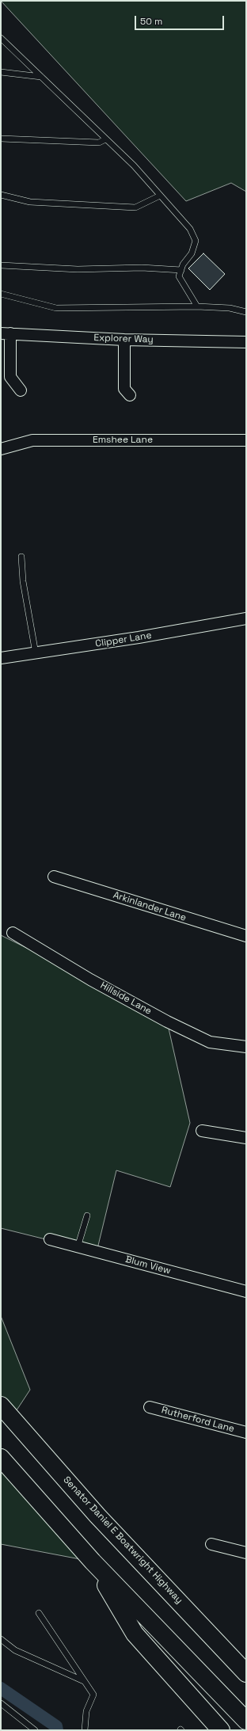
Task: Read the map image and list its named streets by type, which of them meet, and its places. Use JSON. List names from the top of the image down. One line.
{"streets":{"highway":["Senator Daniel E Boatwright Highway"],"street":["Explorer Way","Emshee Lane","Clipper Lane","Arkinlander Lane","Hillside Lane","Blum View","Rutherford Lane"]},"scale_bar":"50 m"}
